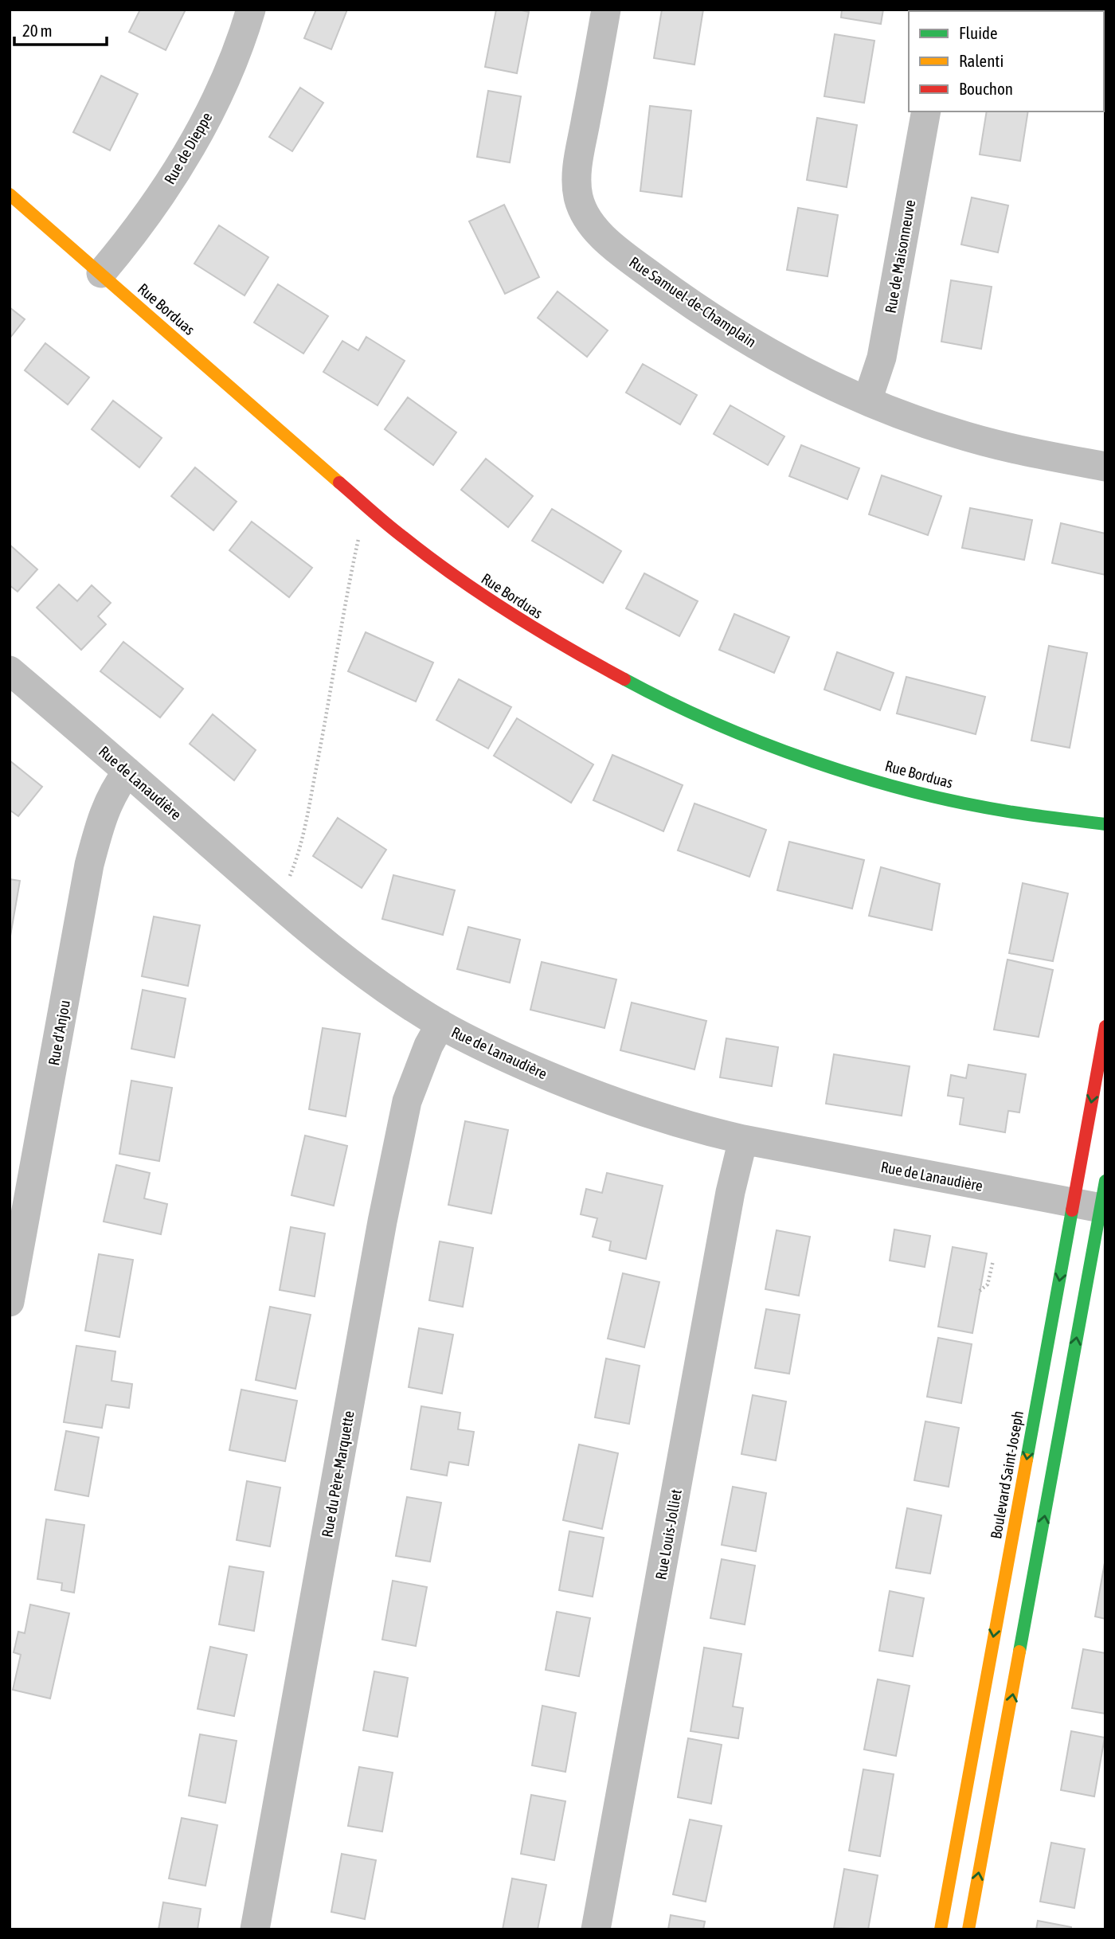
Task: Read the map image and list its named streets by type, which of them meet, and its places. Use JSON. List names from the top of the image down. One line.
{"streets":{"street":["Rue de Dieppe","Rue de Maisonneuve","Rue Samuel-de-Champlain","Rue Borduas","Rue de Lanaudière","Rue d'Anjou","Rue du Père-Marquette","Boulevard Saint-Joseph","Rue Louis-Jolliet"]},"crossings":[["Rue de Dieppe","Rue Borduas"],["Rue de Maisonneuve","Rue Samuel-de-Champlain"],["Rue de Lanaudière","Rue d'Anjou"],["Rue de Lanaudière","Rue du Père-Marquette"],["Rue de Lanaudière","Boulevard Saint-Joseph"],["Rue de Lanaudière","Rue Louis-Jolliet"]],"legend":["Fluide","Ralenti","Bouchon"],"scale_bar":"20 m"}
